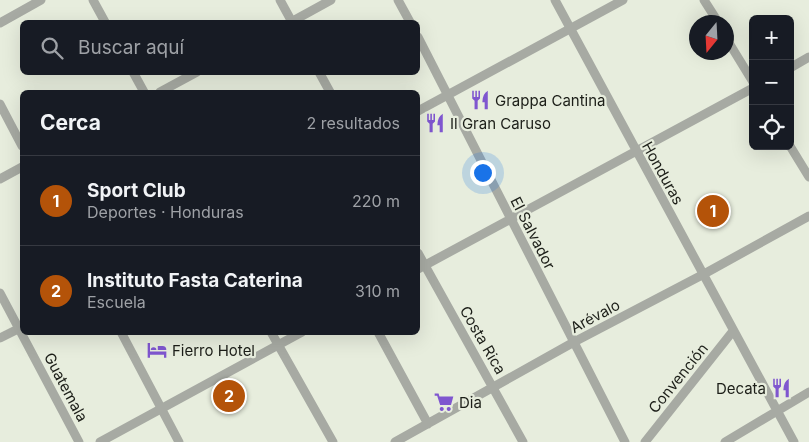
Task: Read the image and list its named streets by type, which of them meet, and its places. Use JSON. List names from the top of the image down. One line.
{"streets":{"street":["Honduras","El Salvador","Arévalo","Costa Rica","Convención","Guatemala"]},"crossings":[["Honduras","Arévalo"],["Honduras","Convención"],["El Salvador","Arévalo"],["Arévalo","Costa Rica"]],"places":{"restaurant":["Grappa Cantina","Il Gran Caruso","Decata"],"hotel":["Fierro Hotel"],"supermarket":["Dia"]},"north":"bottom","page":{"map_buttons":["+","−"],"search":"Buscar aquí","heading":["Cerca","2 resultados"],"list":[{"mark":"1","name":"Sport Club","note":"Deportes · Honduras","value":"220 m"},{"mark":"2","name":"Instituto Fasta Caterina","note":"Escuela","value":"310 m"}],"pins":["1","2"]}}
